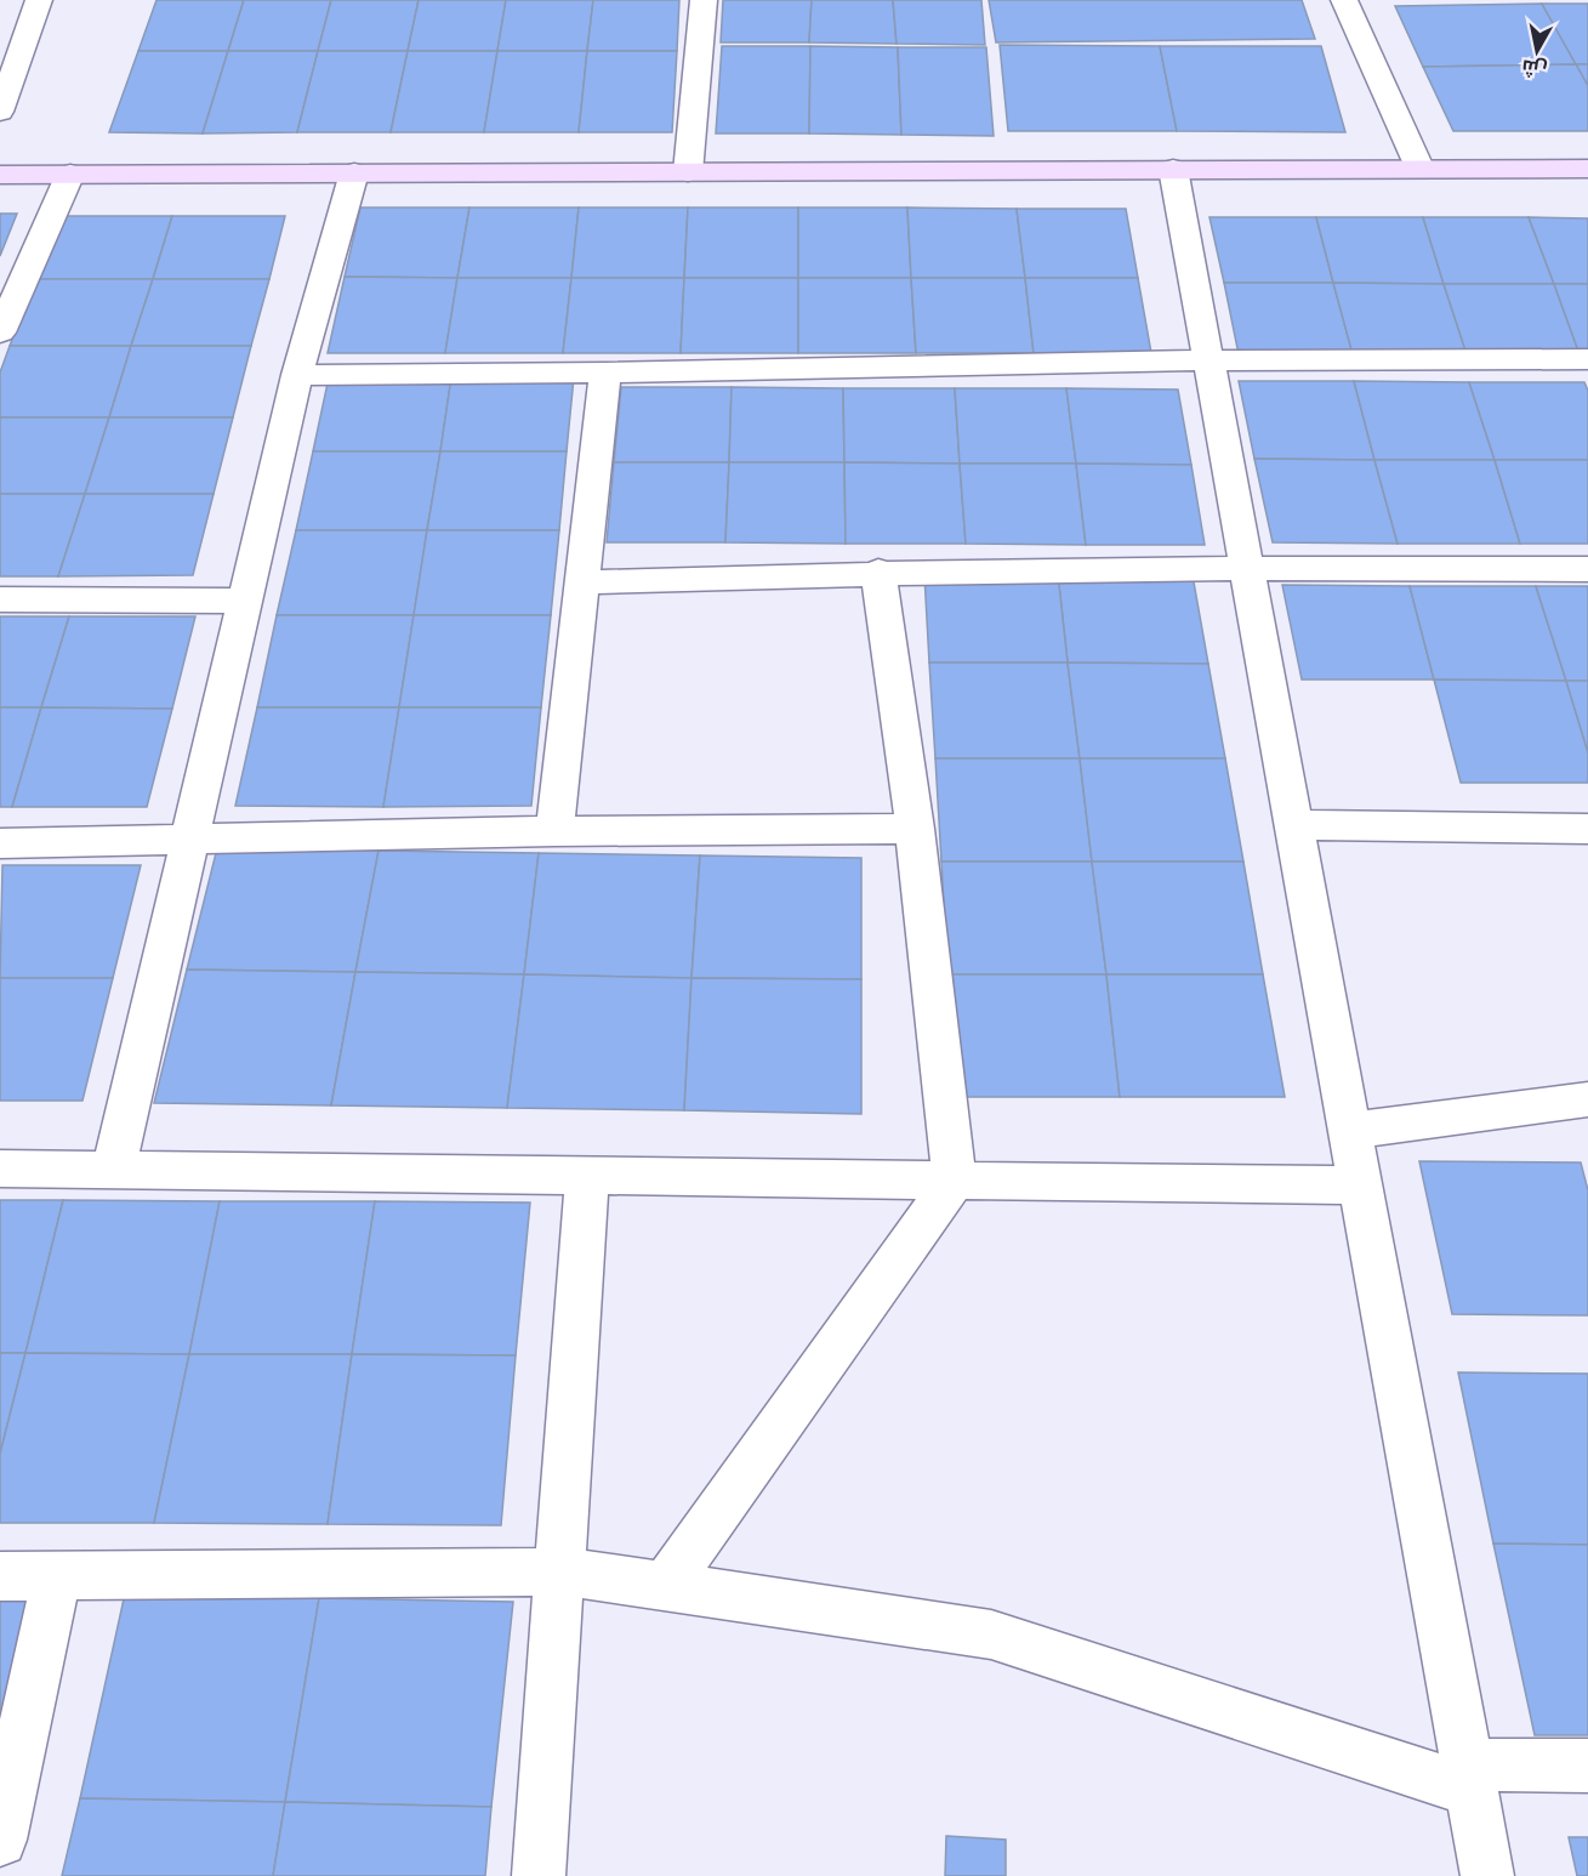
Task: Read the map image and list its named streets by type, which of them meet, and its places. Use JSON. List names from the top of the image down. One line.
{"north":"bottom"}
